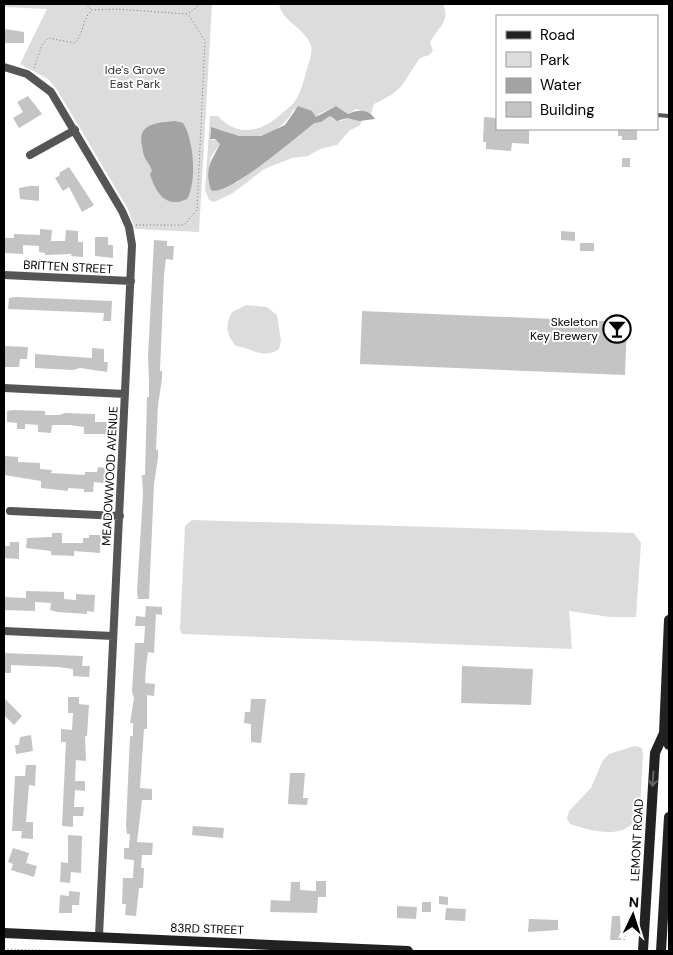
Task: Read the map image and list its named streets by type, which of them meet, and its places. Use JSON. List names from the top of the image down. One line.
{"streets":{"main road":["LEMONT ROAD","83RD STREET"],"street":["BRITTEN STREET","MEADOWWOOD AVENUE"]},"crossings":[["BRITTEN STREET","MEADOWWOOD AVENUE"],["MEADOWWOOD AVENUE","83RD STREET"]],"parks":["Ide's Grove East Park"],"places":{"bar":["Skeleton Key Brewery"]},"legend":["Road","Park","Water","Building"],"north":"top"}
